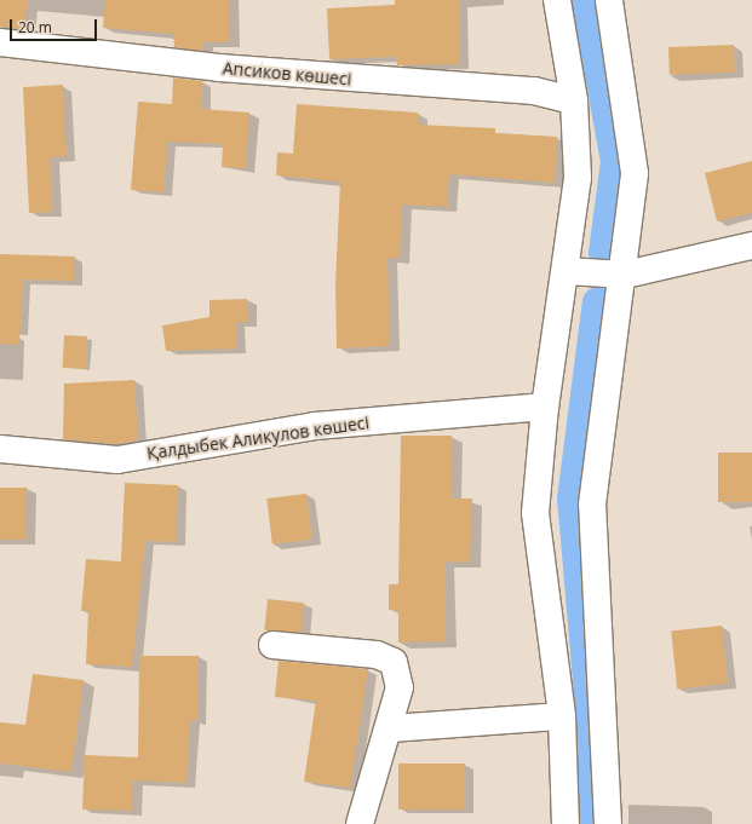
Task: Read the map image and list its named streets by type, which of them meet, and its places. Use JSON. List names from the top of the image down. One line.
{"streets":{"street":["Апсиков көшесі","Қалдыбек Аликулов көшесі"]},"scale_bar":"20 m"}
